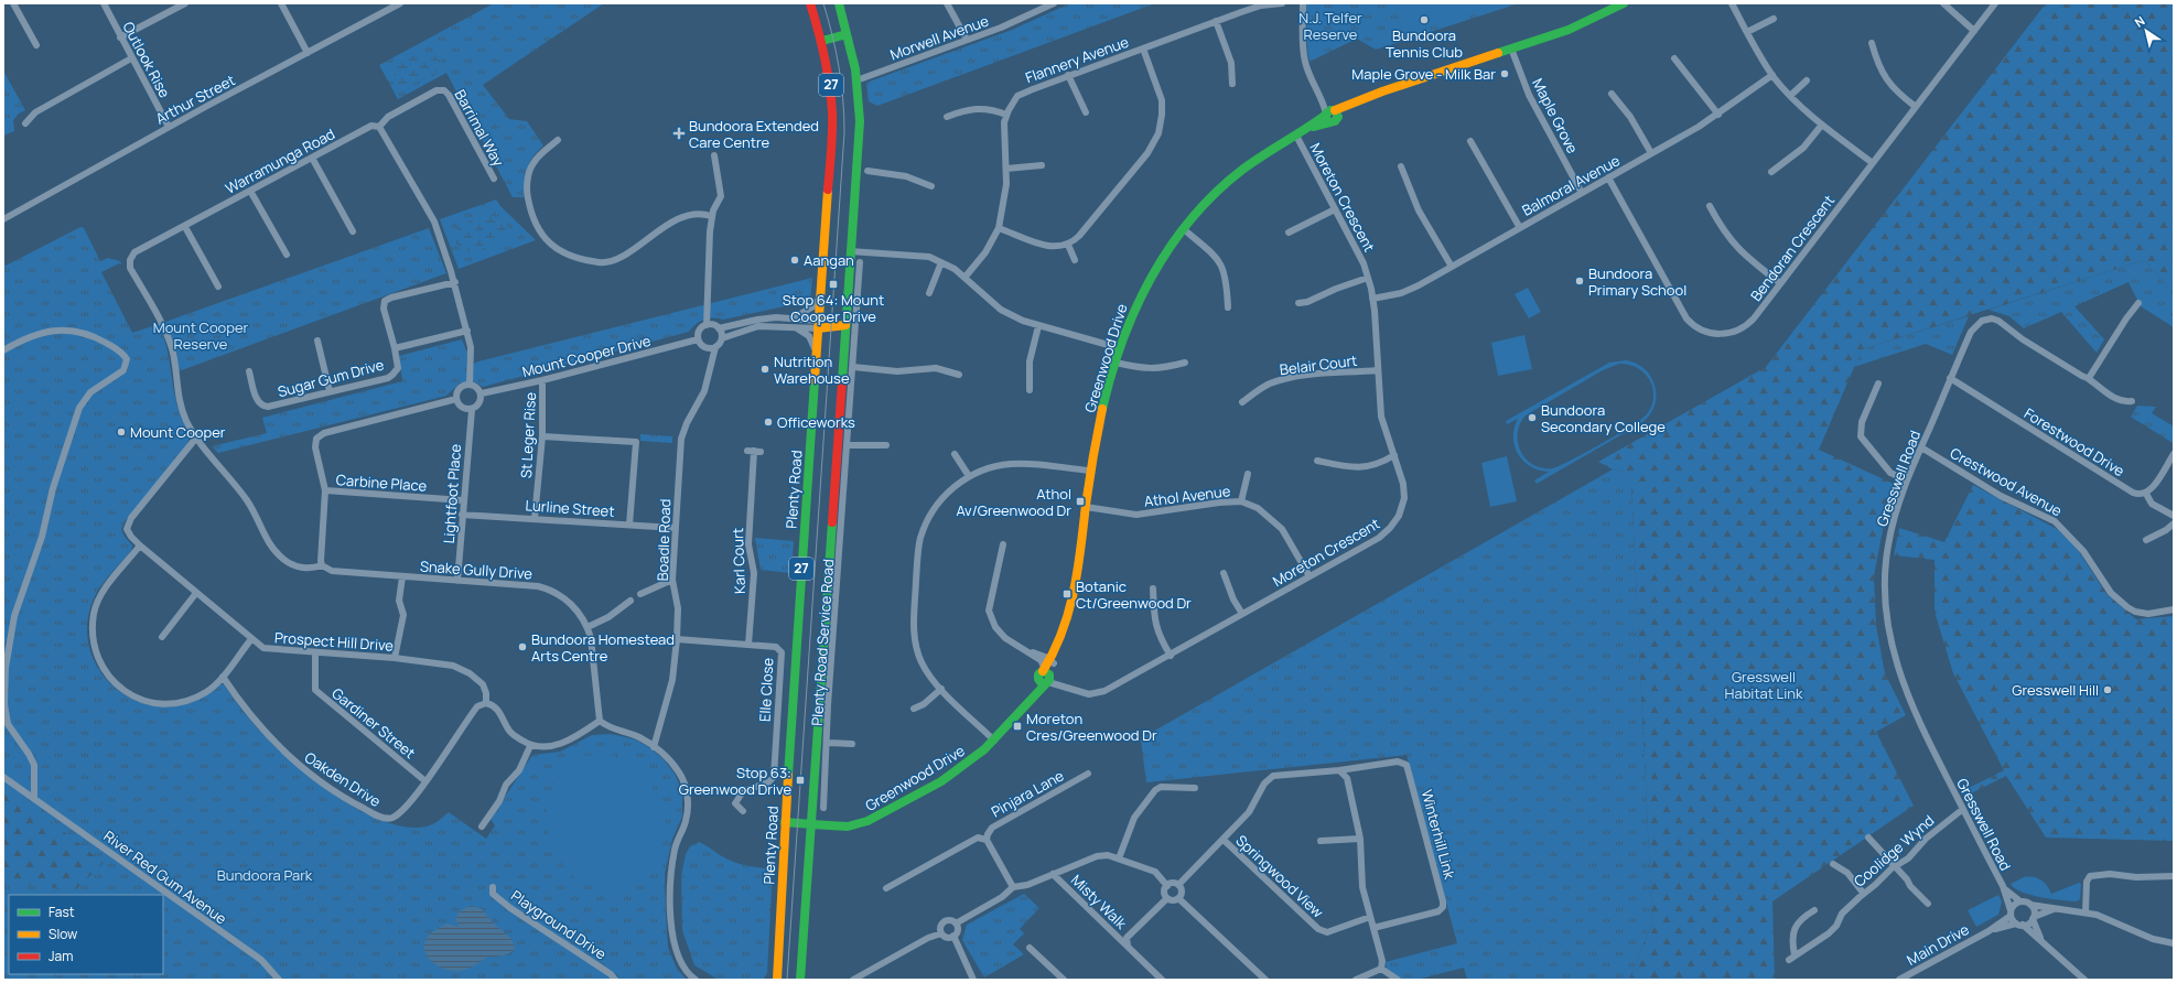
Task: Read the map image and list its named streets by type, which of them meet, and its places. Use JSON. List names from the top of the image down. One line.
{"streets":{"main road":["27","Greenwood Drive","Plenty Road"],"street":["Morwell Avenue","Outlook Rise","Flannery Avenue","Arthur Street","Maple Grove","Barrimal Way","Warramunga Road","Balmoral Avenue","Moreton Crescent","Bendoran Crescent","Mount Cooper Drive","Belair Court","Sugar Gum Drive","St Leger Rise","Forestwood Drive","Gresswell Road","Crestwood Avenue","Carbine Place","Lightfoot Place","Athol Avenue","Lurline Street","Boadle Road","Karl Court","Snake Gully Drive","Prospect Hill Drive","Plenty Road Service Road","Elle Close","Gardiner Street","Oakden Drive","Pinjara Lane","Winterhill Link","Coolidge Wynd","Springwood View","River Red Gum Avenue","Misty Walk","Playground Drive","Main Drive"]},"crossings":[["Morwell Avenue","27"],["Outlook Rise","Arthur Street"],["27","Greenwood Drive"],["Maple Grove","Balmoral Avenue"],["Maple Grove","Greenwood Drive"],["Barrimal Way","Warramunga Road"],["Warramunga Road","Snake Gully Drive"],["Balmoral Avenue","Moreton Crescent"],["Balmoral Avenue","Bendoran Crescent"],["Moreton Crescent","Greenwood Drive"],["Moreton Crescent","Belair Court"],["Moreton Crescent","Athol Avenue"],["Mount Cooper Drive","St Leger Rise"],["Mount Cooper Drive","Lightfoot Place"],["Mount Cooper Drive","Boadle Road"],["Greenwood Drive","Plenty Road"],["Greenwood Drive","Athol Avenue"],["St Leger Rise","Lurline Street"],["Forestwood Drive","Gresswell Road"],["Gresswell Road","Crestwood Avenue"],["Gresswell Road","Coolidge Wynd"],["Gresswell Road","Main Drive"],["Carbine Place","Lightfoot Place"],["Lightfoot Place","Lurline Street"],["Lightfoot Place","Snake Gully Drive"],["Lurline Street","Boadle Road"],["Boadle Road","Elle Close"],["Karl Court","Elle Close"],["Snake Gully Drive","Prospect Hill Drive"],["Prospect Hill Drive","Gardiner Street"],["Prospect Hill Drive","Oakden Drive"],["Gardiner Street","Oakden Drive"]],"parks":["N.J. Telfer Reserve","Mount Cooper Reserve","Gresswell Habitat Link","Bundoora Park"],"places":{"other":["Bundoora Tennis Club","Maple Grove - Milk Bar","Aangan","Bundoora Primary School","Nutrition Warehouse","Bundoora Secondary College","Officeworks","Mount Cooper","Bundoora Homestead Arts Centre","Gresswell Hill"],"health":["Bundoora Extended Care Centre"],"transit":["Stop 64: Mount Cooper Drive","Athol Av/Greenwood Dr","Botanic Ct/Greenwood Dr","Moreton Cres/Greenwood Dr","Stop 63: Greenwood Drive"]},"legend":["Fast","Slow","Jam"],"north":"top left"}
